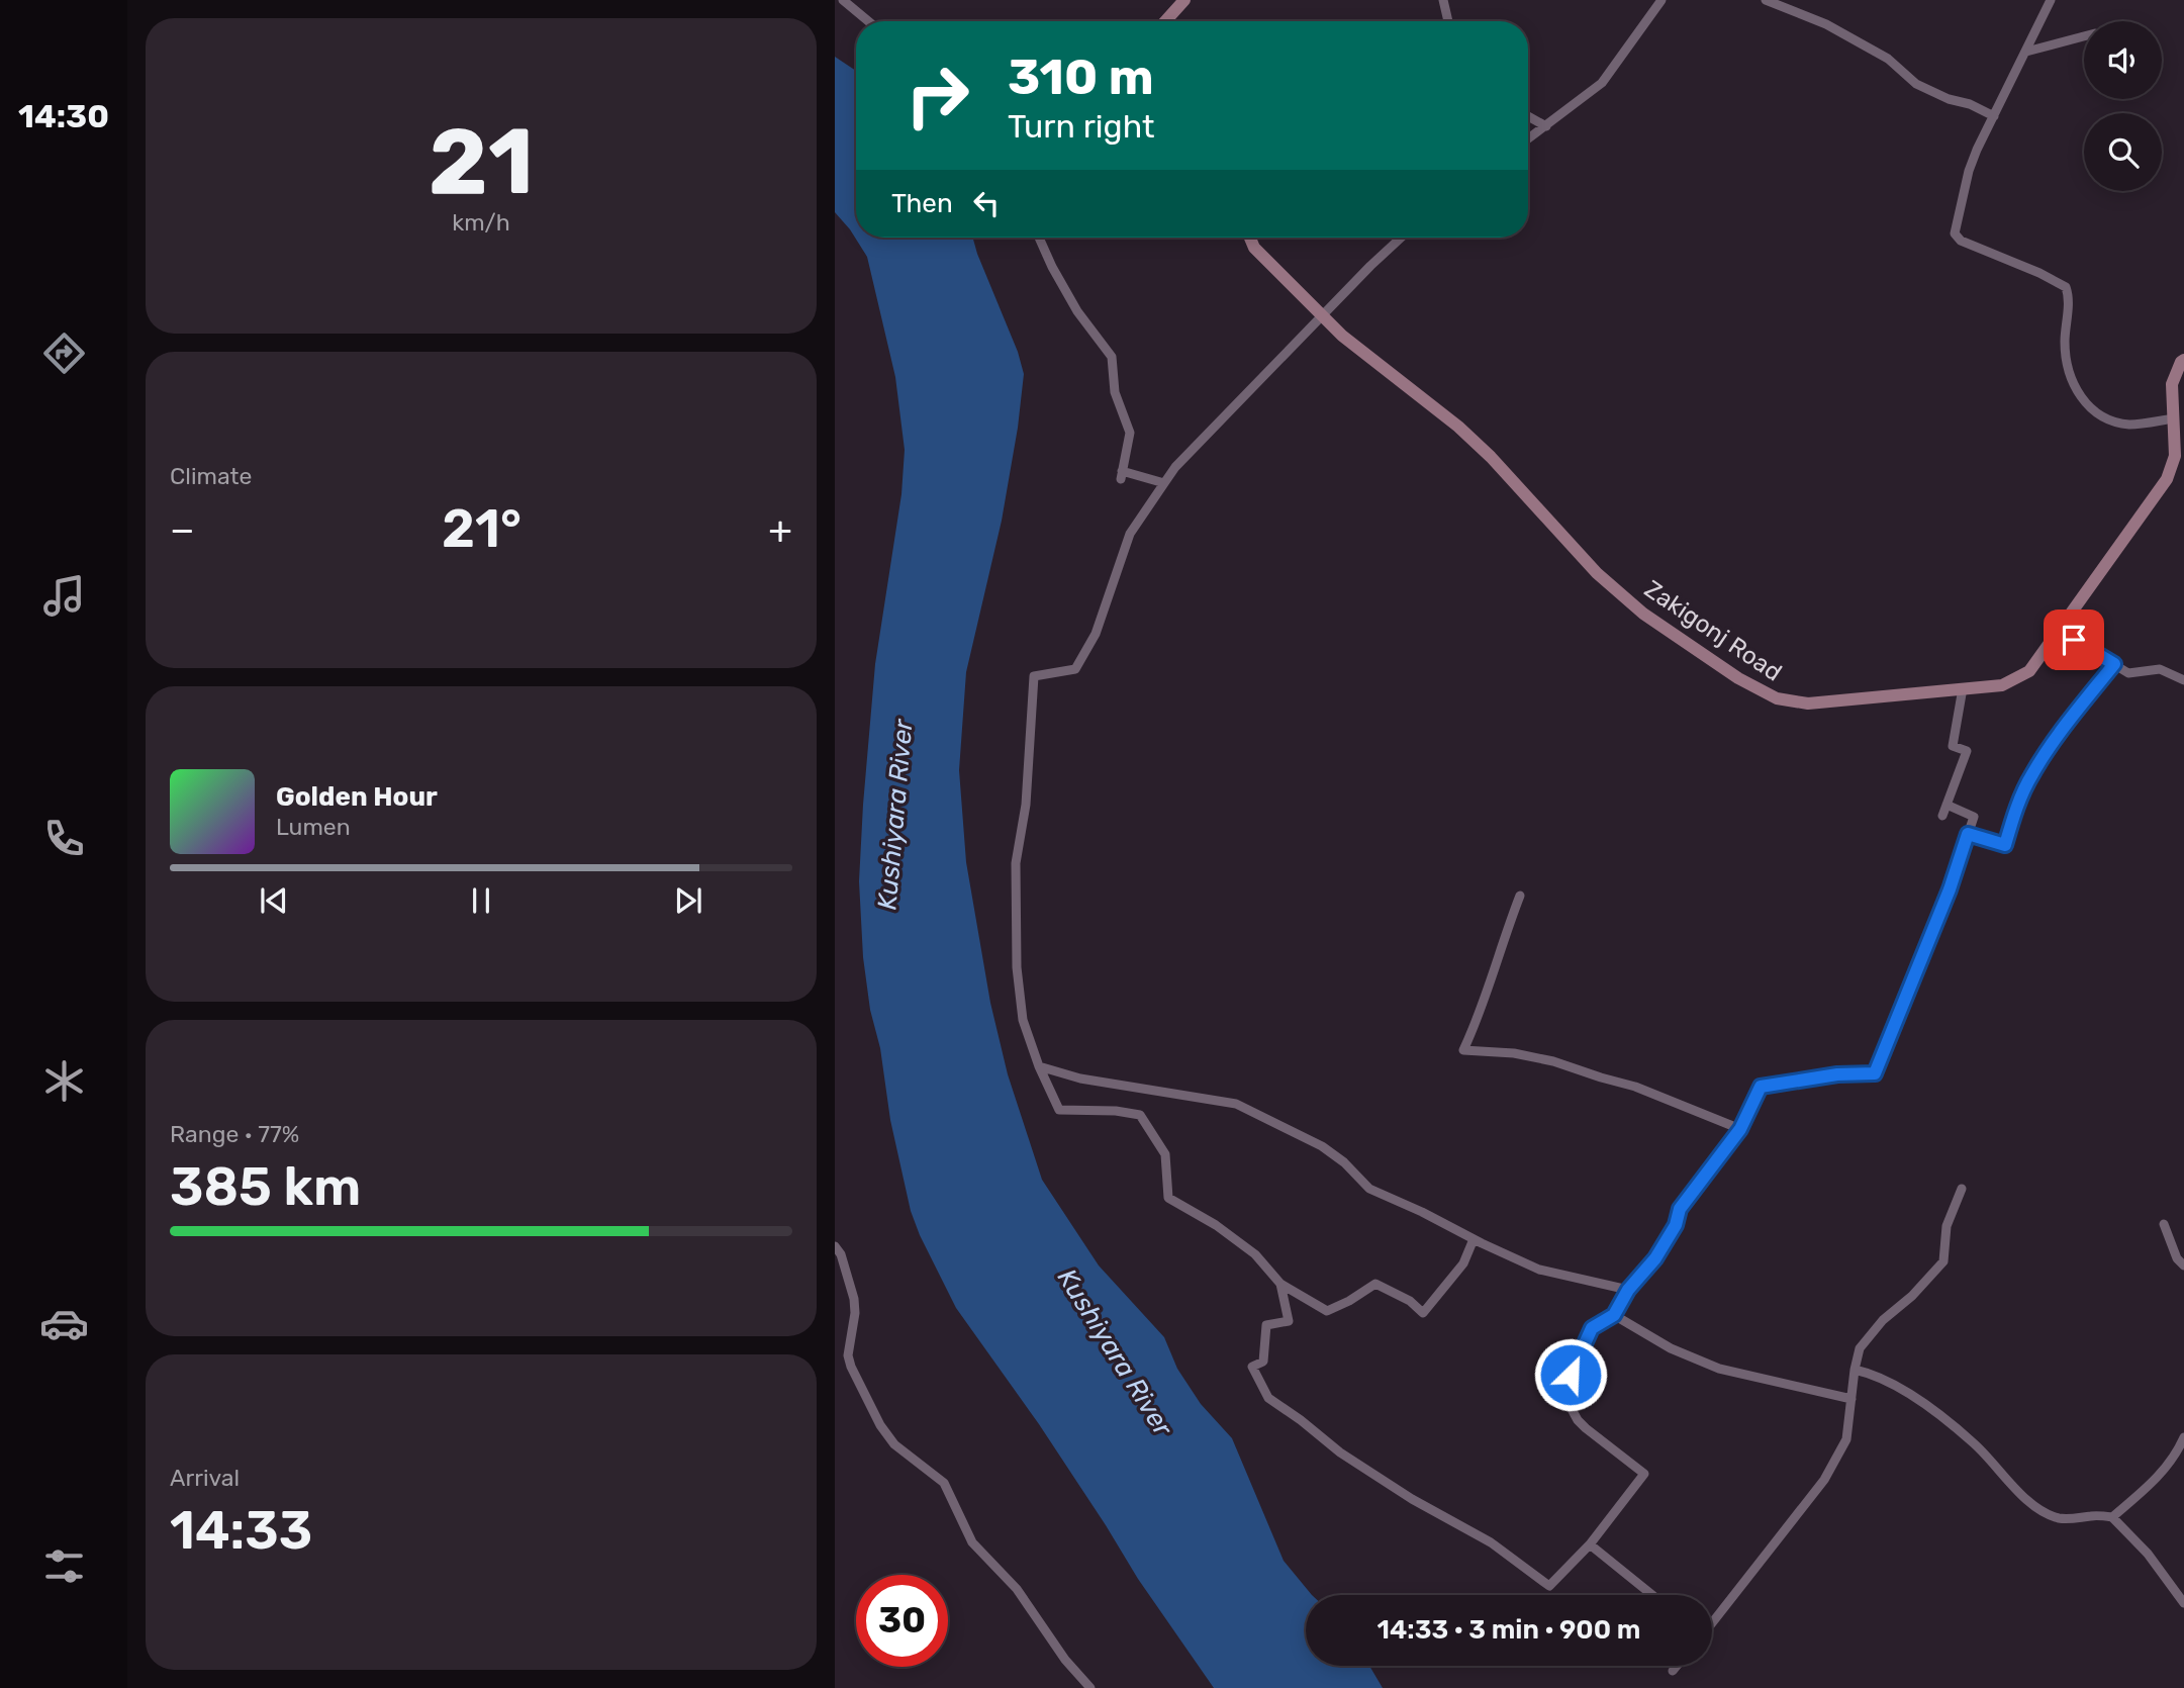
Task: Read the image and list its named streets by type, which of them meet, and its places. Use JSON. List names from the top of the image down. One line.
{"streets":{"main road":["Zakigonj Road"]},"water":["Kushiyara River"],"page":{"tabs":"14:30","tile":[["21","km/h"],"Climate",["Range · 77%","385 km"],["Arrival","14:33"]],"turn":["310 m","Turn right"],"then":"Then","heat":["−","21°","+"],"song":["Golden Hour","Lumen"],"limit":"30","trip":"14:33 · 3 min · 900 m"}}
